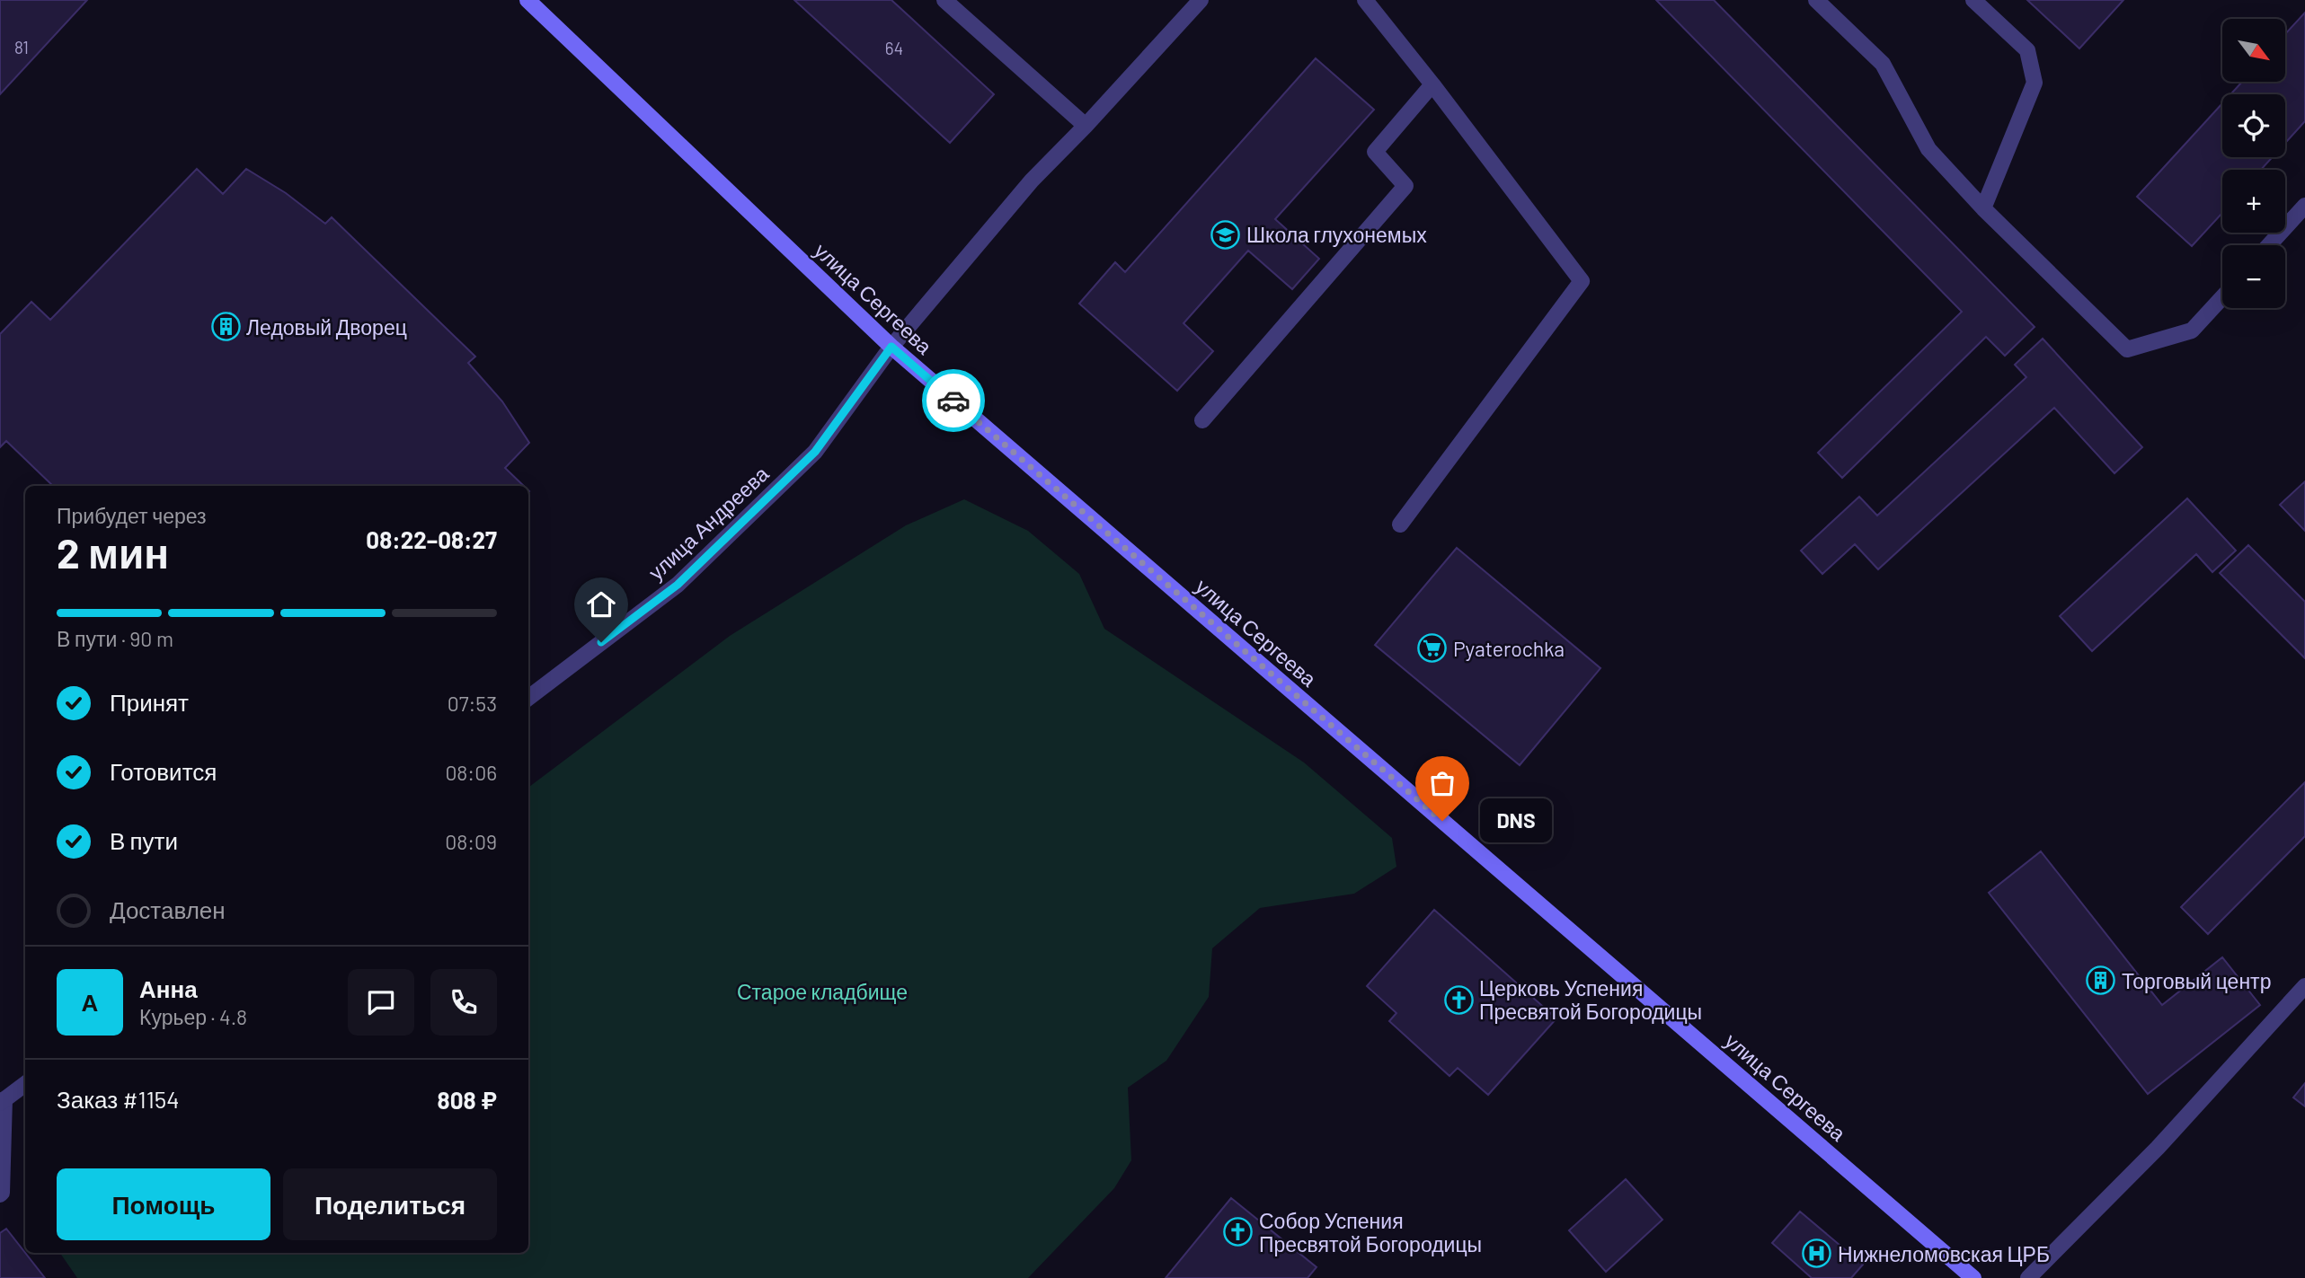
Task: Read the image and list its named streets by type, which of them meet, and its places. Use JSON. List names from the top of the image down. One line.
{"streets":{"main road":["улица Сергеева"],"street":["улица Андреева"]},"crossings":[["улица Сергеева","улица Андреева"]],"parks":["Старое кладбище"],"places":{"school or university":["Школа глухонемых"],"building":["Ледовый Дворец","Торговый центр"],"supermarket":["Pyaterochka"],"other":["DNS"],"church":["Церковь Успения Пресвятой Богородицы","Собор Успения Пресвятой Богородицы"],"hospital":["Нижнеломовская ЦРБ"]},"house_numbers":["81","64"],"north":"bottom right","page":{"map_buttons":["+","−"],"heading":["2 мин","Прибудет через","08:22–08:27"],"panel":["Анна","Курьер · 4.8","Заказ #1154","808 ₽"],"bar":"В пути · 90 m","list":[["Принят","07:53"],["Готовится","08:06"],["В пути","08:09"],"Доставлен"],"bubble":"DNS","round":"А","buttons":["Помощь","Поделиться"]}}
